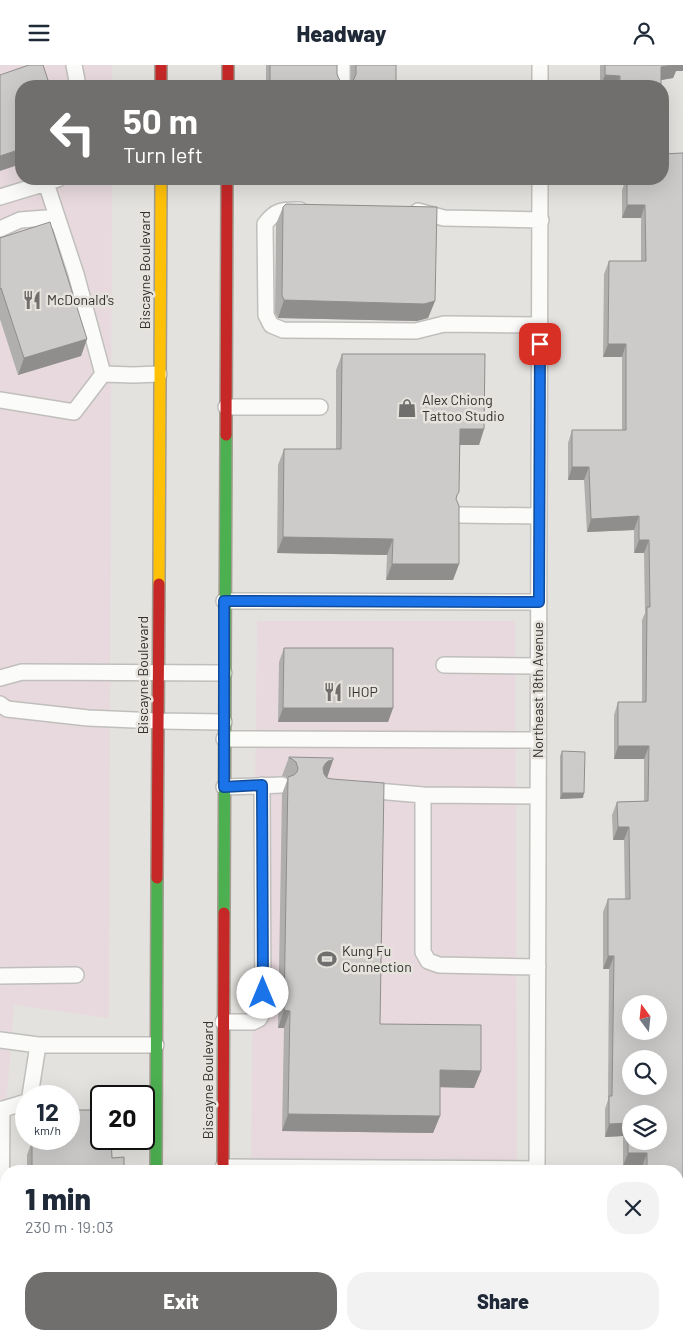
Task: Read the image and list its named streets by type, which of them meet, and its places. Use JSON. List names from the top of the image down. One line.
{"streets":{"main road":["Biscayne Boulevard"],"lane":["Northeast 18th Avenue"]},"places":{"restaurant":["McDonald's","IHOP"],"shop":["Alex Chiong Tattoo Studio"],"sports":["Kung Fu Connection"]},"north":"top","page":{"header":"Headway","turn":["50 m","Turn left"],"speed":"12 km/h","limit":"20","heading":["1 min","230 m · 19:03"],"buttons":["Exit","Share"]}}
